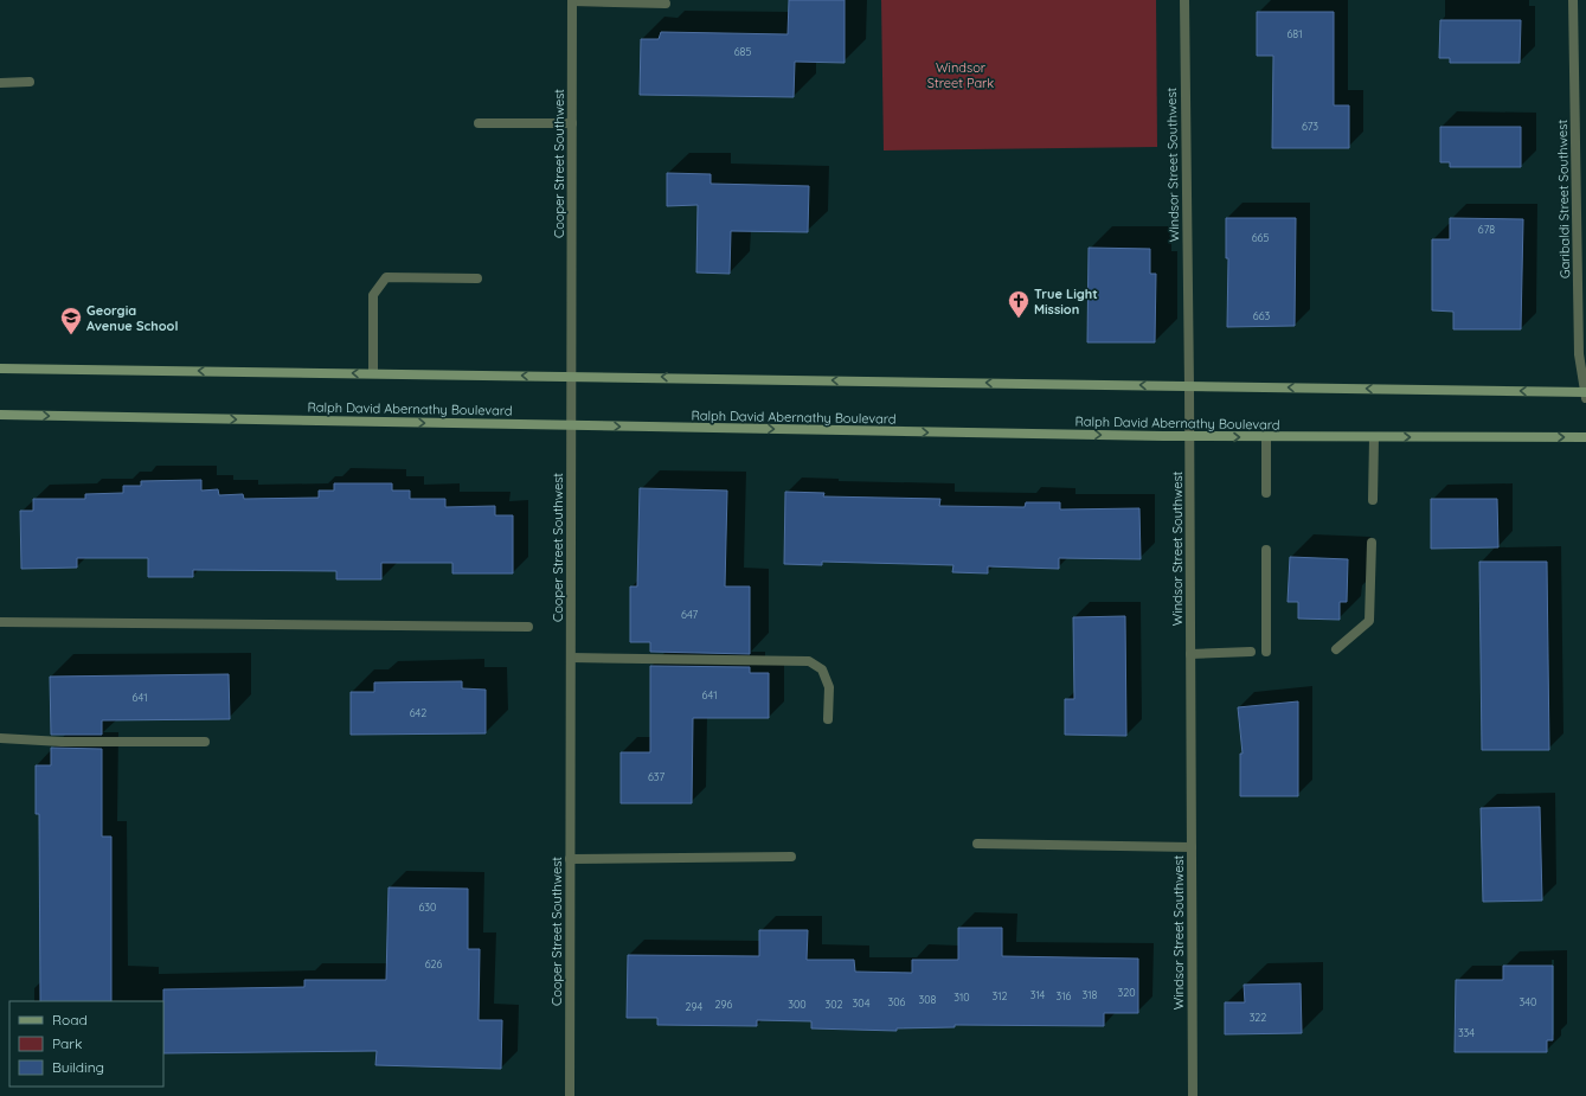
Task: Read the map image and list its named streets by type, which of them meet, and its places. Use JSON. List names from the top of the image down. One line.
{"streets":{"main road":["Ralph David Abernathy Boulevard"],"street":["Cooper Street Southwest","Windsor Street Southwest","Garibaldi Street Southwest"]},"crossings":[["Cooper Street Southwest","Ralph David Abernathy Boulevard"],["Windsor Street Southwest","Ralph David Abernathy Boulevard"]],"parks":["Windsor Street Park"],"places":{"church":["True Light Mission"],"school or university":["Georgia Avenue School"]},"house_numbers":["681","685","673","678","665","663","647","641","641","642","637","630","626","320","314","318","312","316","310","308","306","340","304","296","300","302","294","322","334"],"legend":["Road","Park","Building"]}
